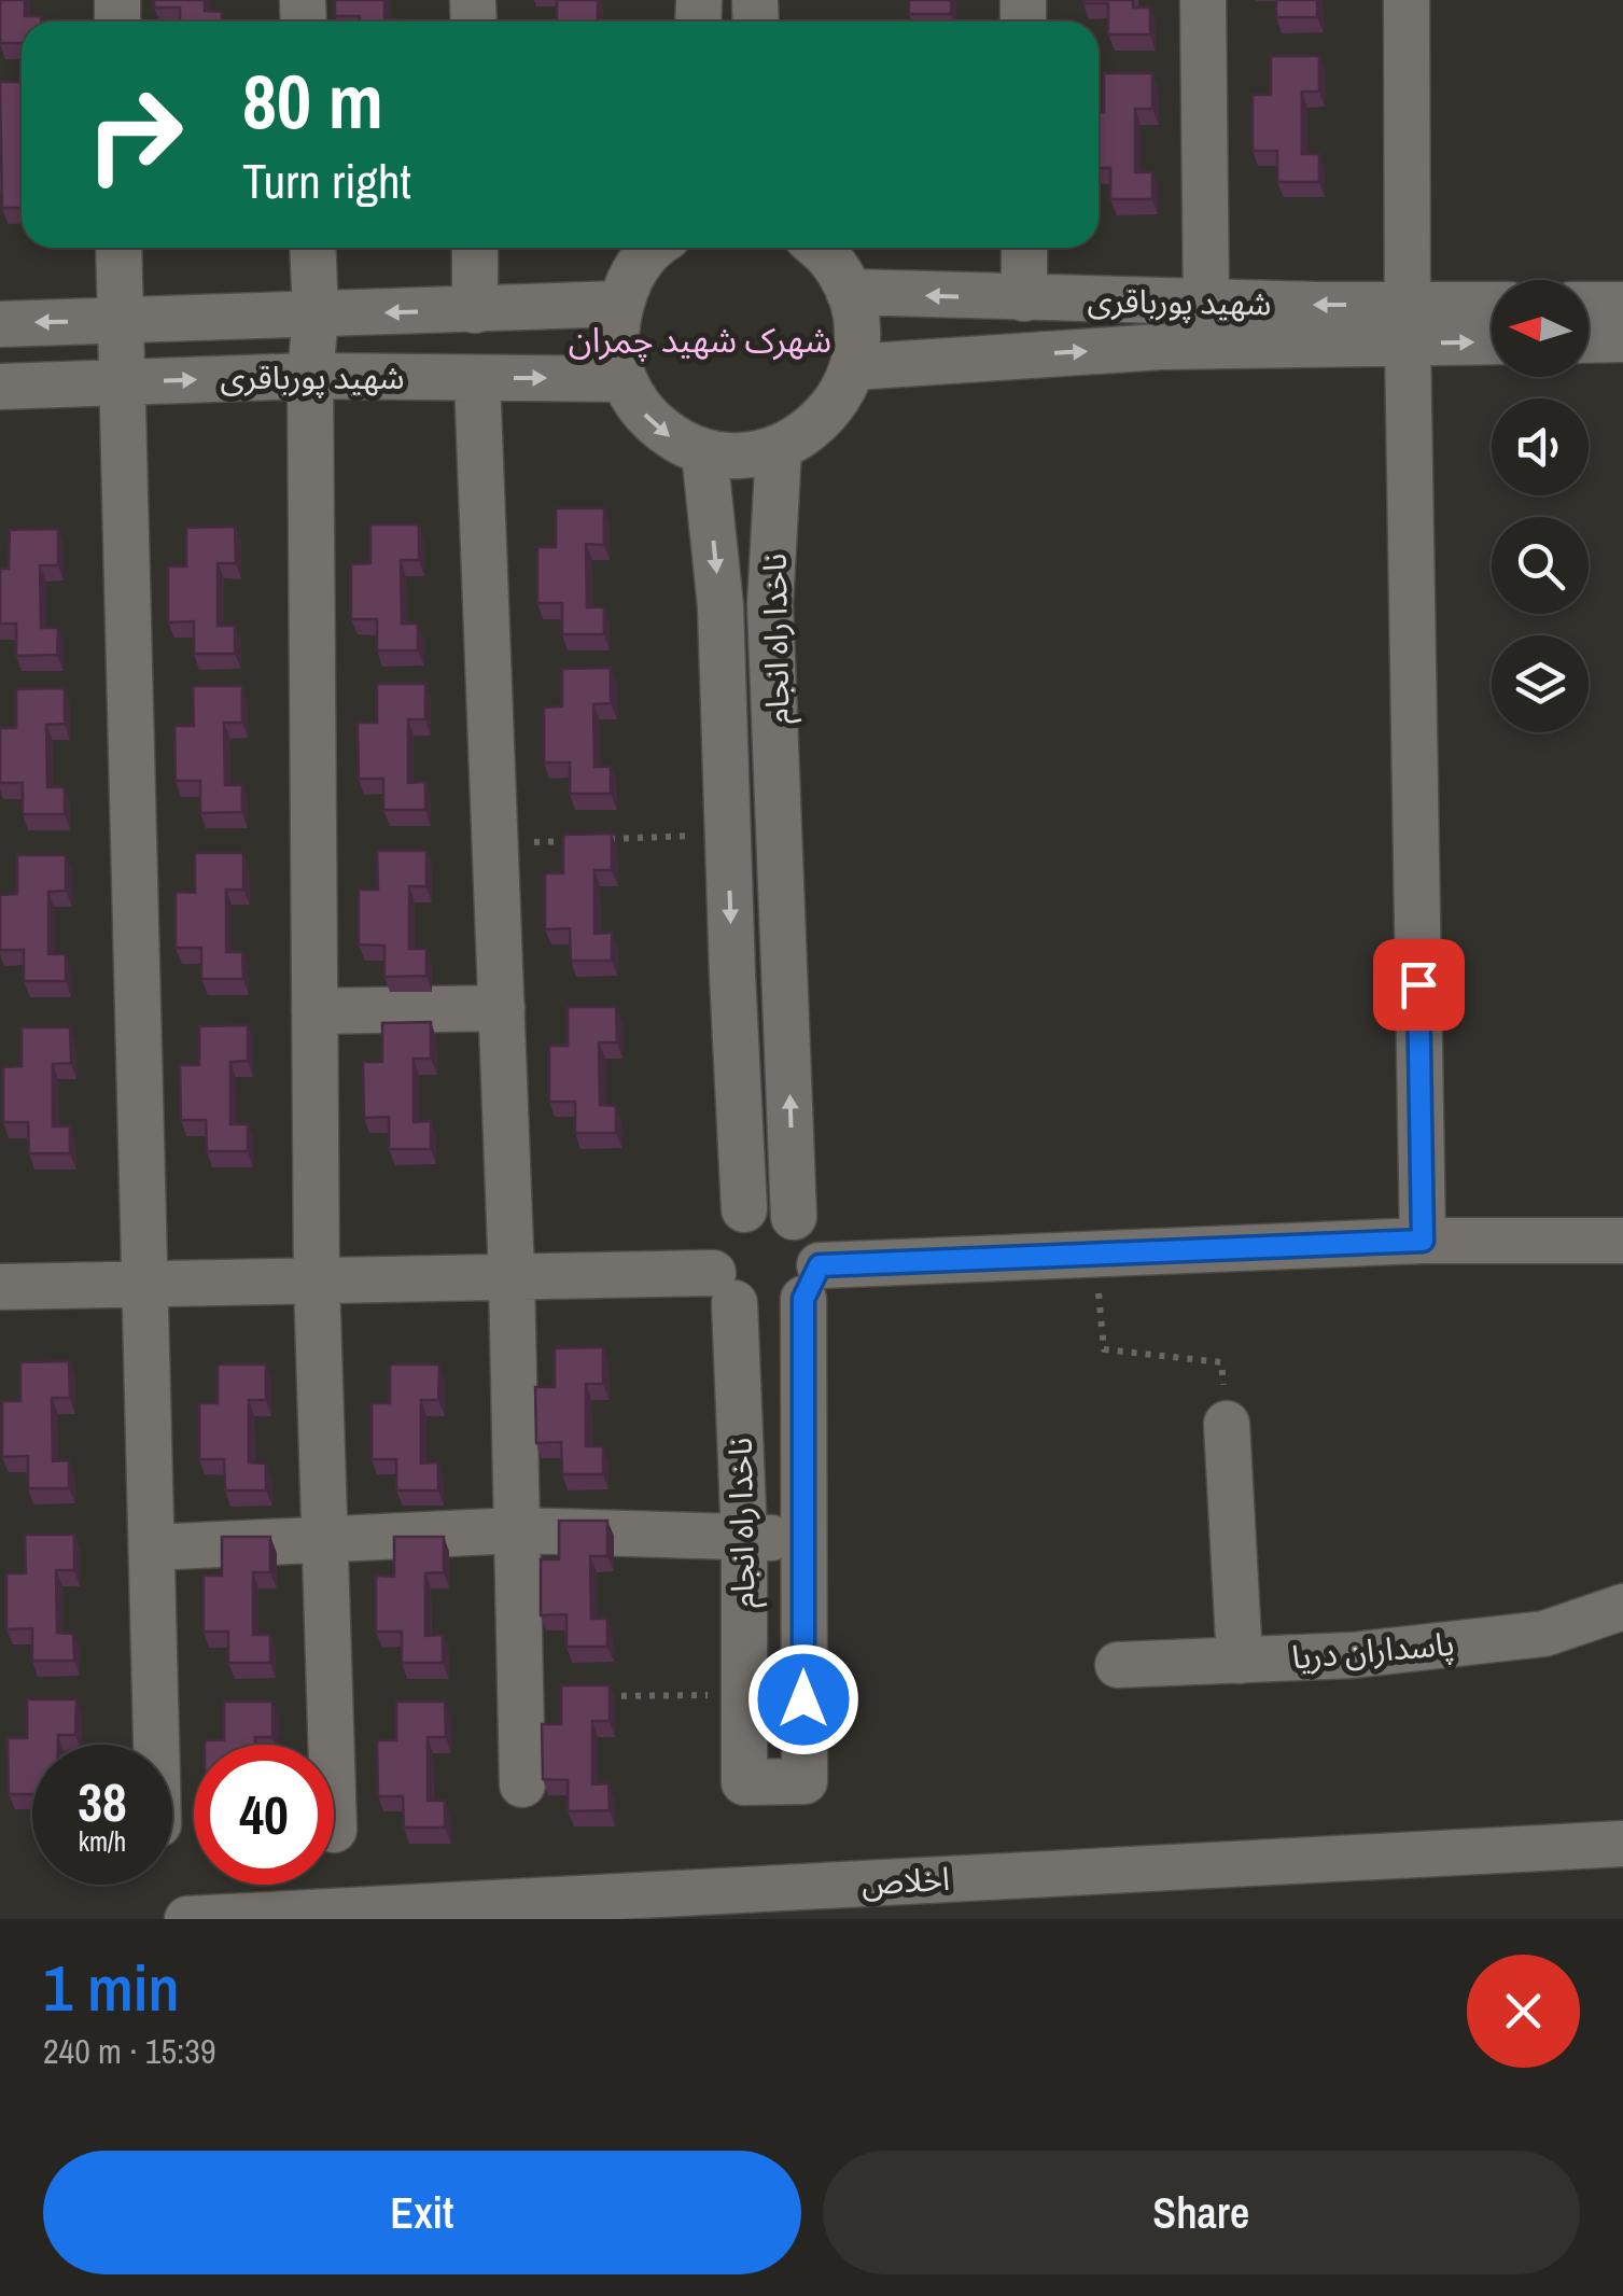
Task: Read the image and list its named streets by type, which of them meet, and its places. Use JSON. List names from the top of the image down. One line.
{"streets":{"street":["شهید پورباقری","ناخدا راه انجام","پاسداران دریا","اخلاص"]},"districts":["شهرک شهید چمران"],"north":"left","page":{"turn":["80 m","Turn right"],"speed":"38 km/h","limit":"40","heading":["1 min","240 m · 15:39"],"buttons":["Exit","Share"]}}
